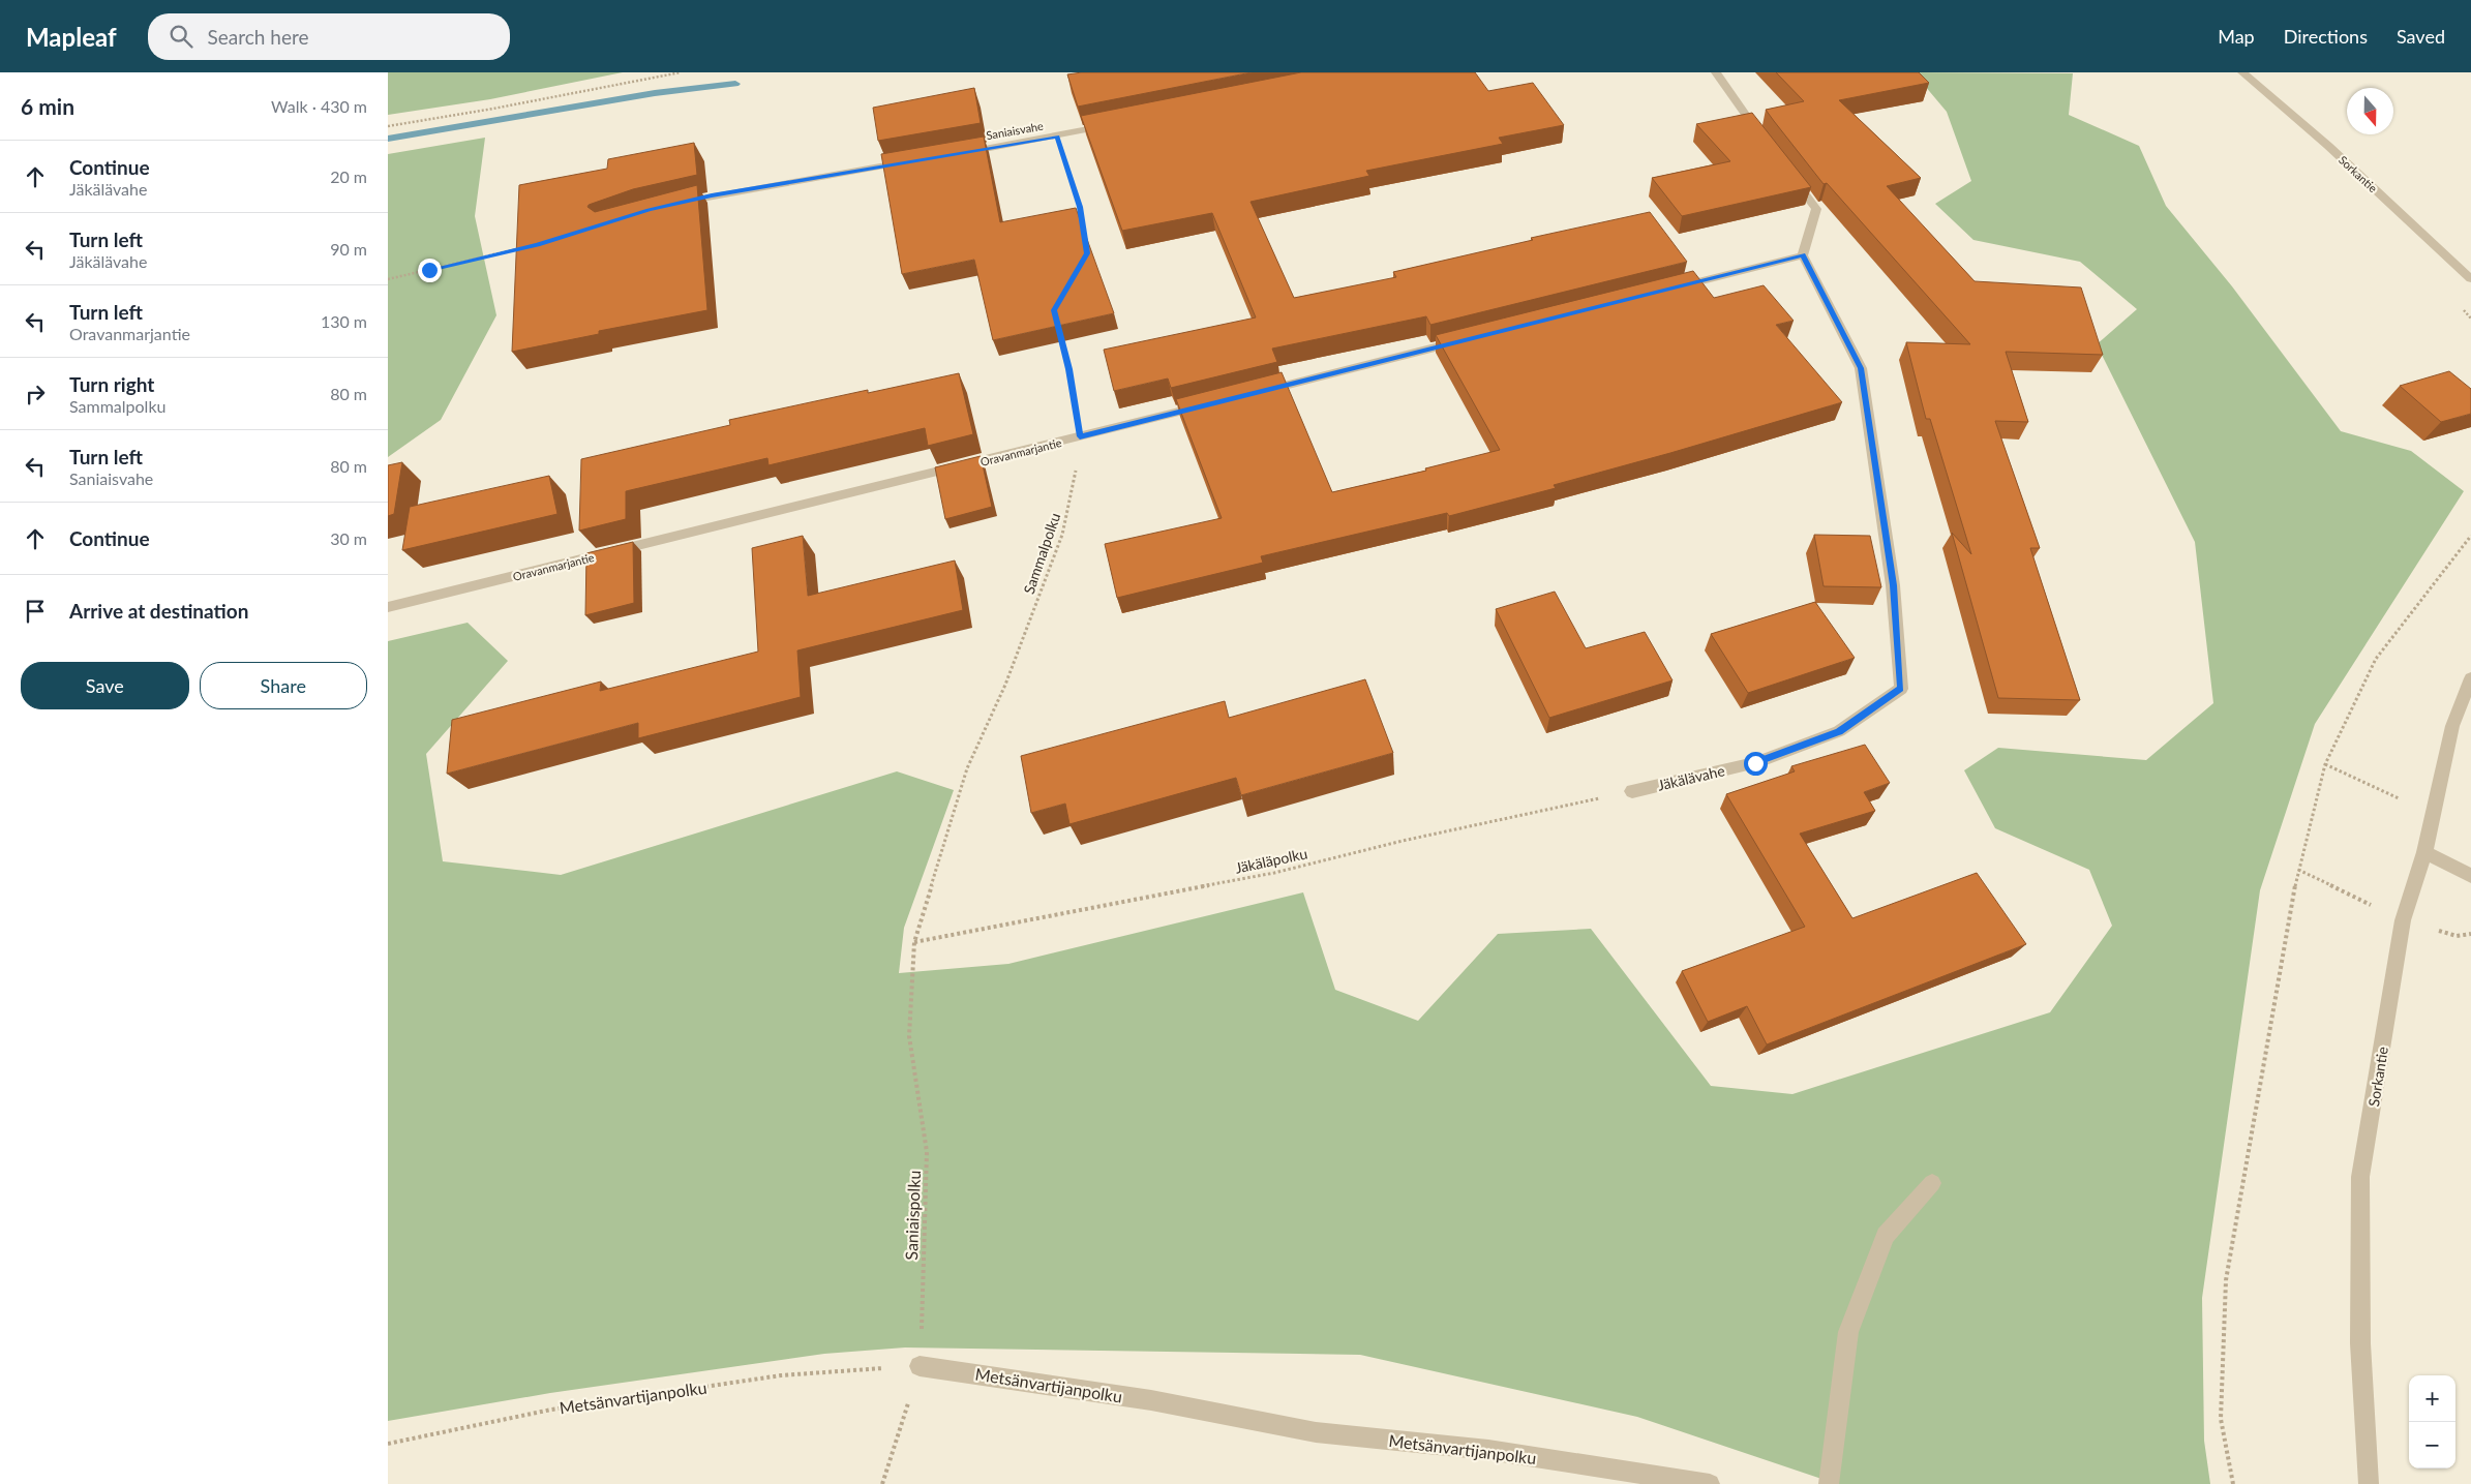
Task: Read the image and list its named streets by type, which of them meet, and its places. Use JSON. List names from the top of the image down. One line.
{"streets":{"street":["Saniaisvahe","Sorkantie","Oravanmarjantie","Jäkälävahe","Metsänvartijanpolku"],"path":["Sammalpolku","Jäkäläpolku","Saniaispolku"]},"crossings":[["Oravanmarjantie","Sammalpolku"],["Sammalpolku","Jäkäläpolku"],["Sammalpolku","Saniaispolku"],["Jäkälävahe","Jäkäläpolku"],["Jäkäläpolku","Saniaispolku"],["Saniaispolku","Metsänvartijanpolku"]],"north":"bottom","page":{"header":"Mapleaf","search":"Search here","nav":["Map","Directions","Saved"],"heading":["6 min","Walk · 430 m"],"list":[["Continue","Jäkälävahe","20 m"],["Turn left","Jäkälävahe","90 m"],["Turn left","Oravanmarjantie","130 m"],["Turn right","Sammalpolku","80 m"],["Turn left","Saniaisvahe","80 m"],["Continue","30 m"],"Arrive at destination"],"buttons":["Save","Share"],"map_buttons":["+","−"]}}
